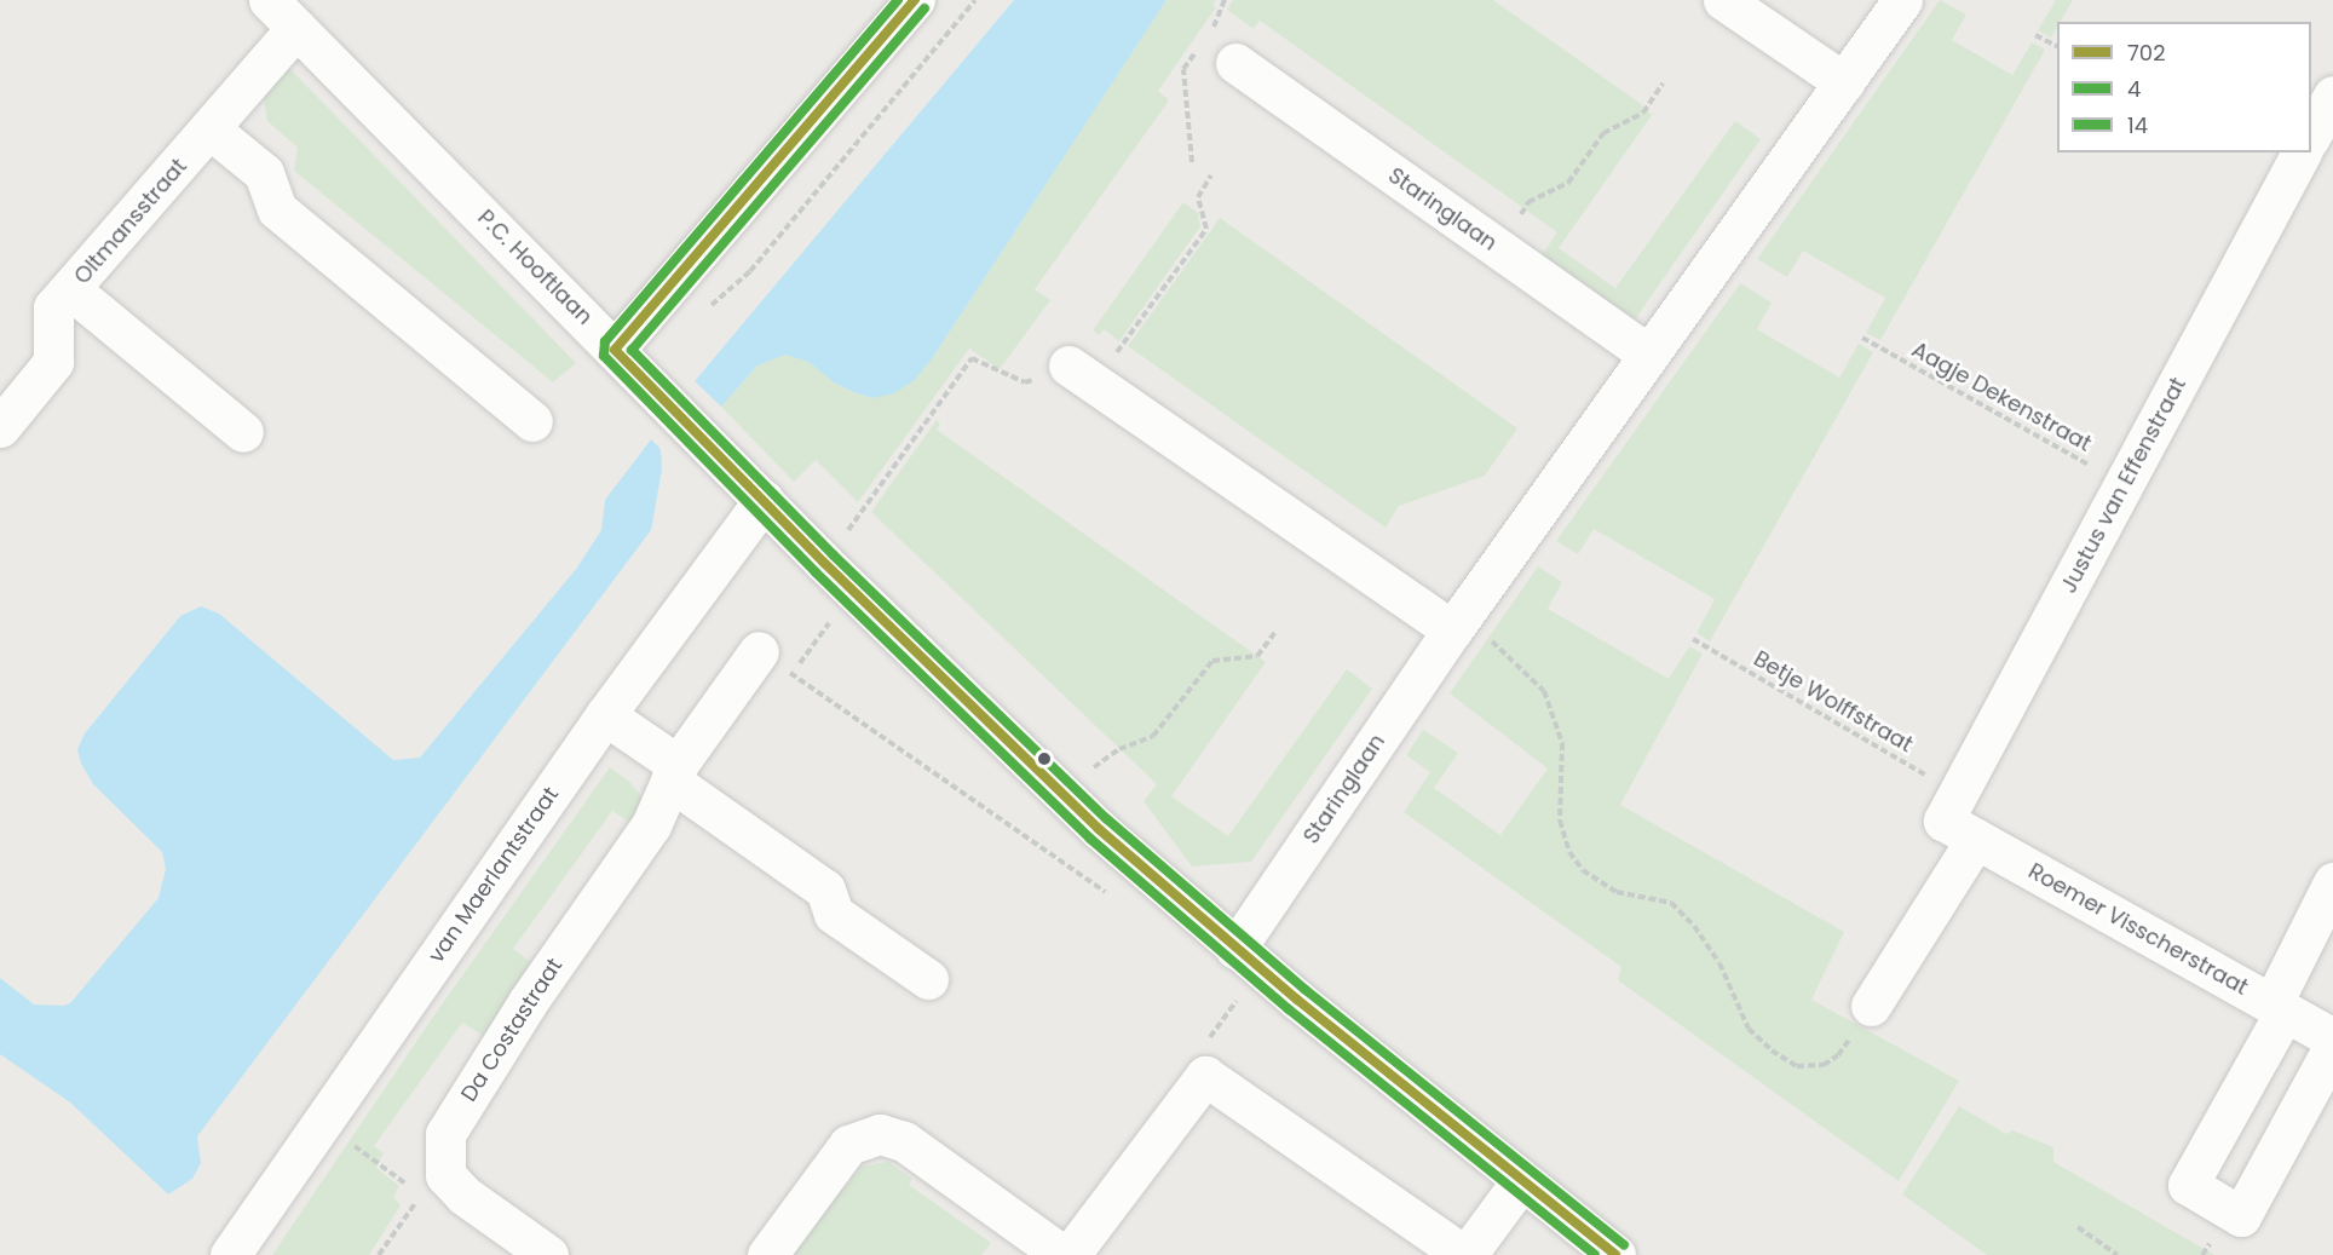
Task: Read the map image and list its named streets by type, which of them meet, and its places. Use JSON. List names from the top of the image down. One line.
{"streets":{"street":["Staringlaan","Oltmansstraat","P.C. Hooftlaan","Justus van Effenstraat","van Maerlantstraat","Roemer Visscherstraat","Da Costastraat"],"path":["Aagje Dekenstraat","Betje Wolffstraat"]},"crossings":[["Staringlaan","P.C. Hooftlaan"],["Oltmansstraat","P.C. Hooftlaan"],["P.C. Hooftlaan","van Maerlantstraat"],["Aagje Dekenstraat","Justus van Effenstraat"],["Justus van Effenstraat","Betje Wolffstraat"],["Justus van Effenstraat","Roemer Visscherstraat"],["Betje Wolffstraat","Roemer Visscherstraat"]],"lines":["transit line 702","transit line 4","transit line 14"],"legend":["702","4","14"]}
